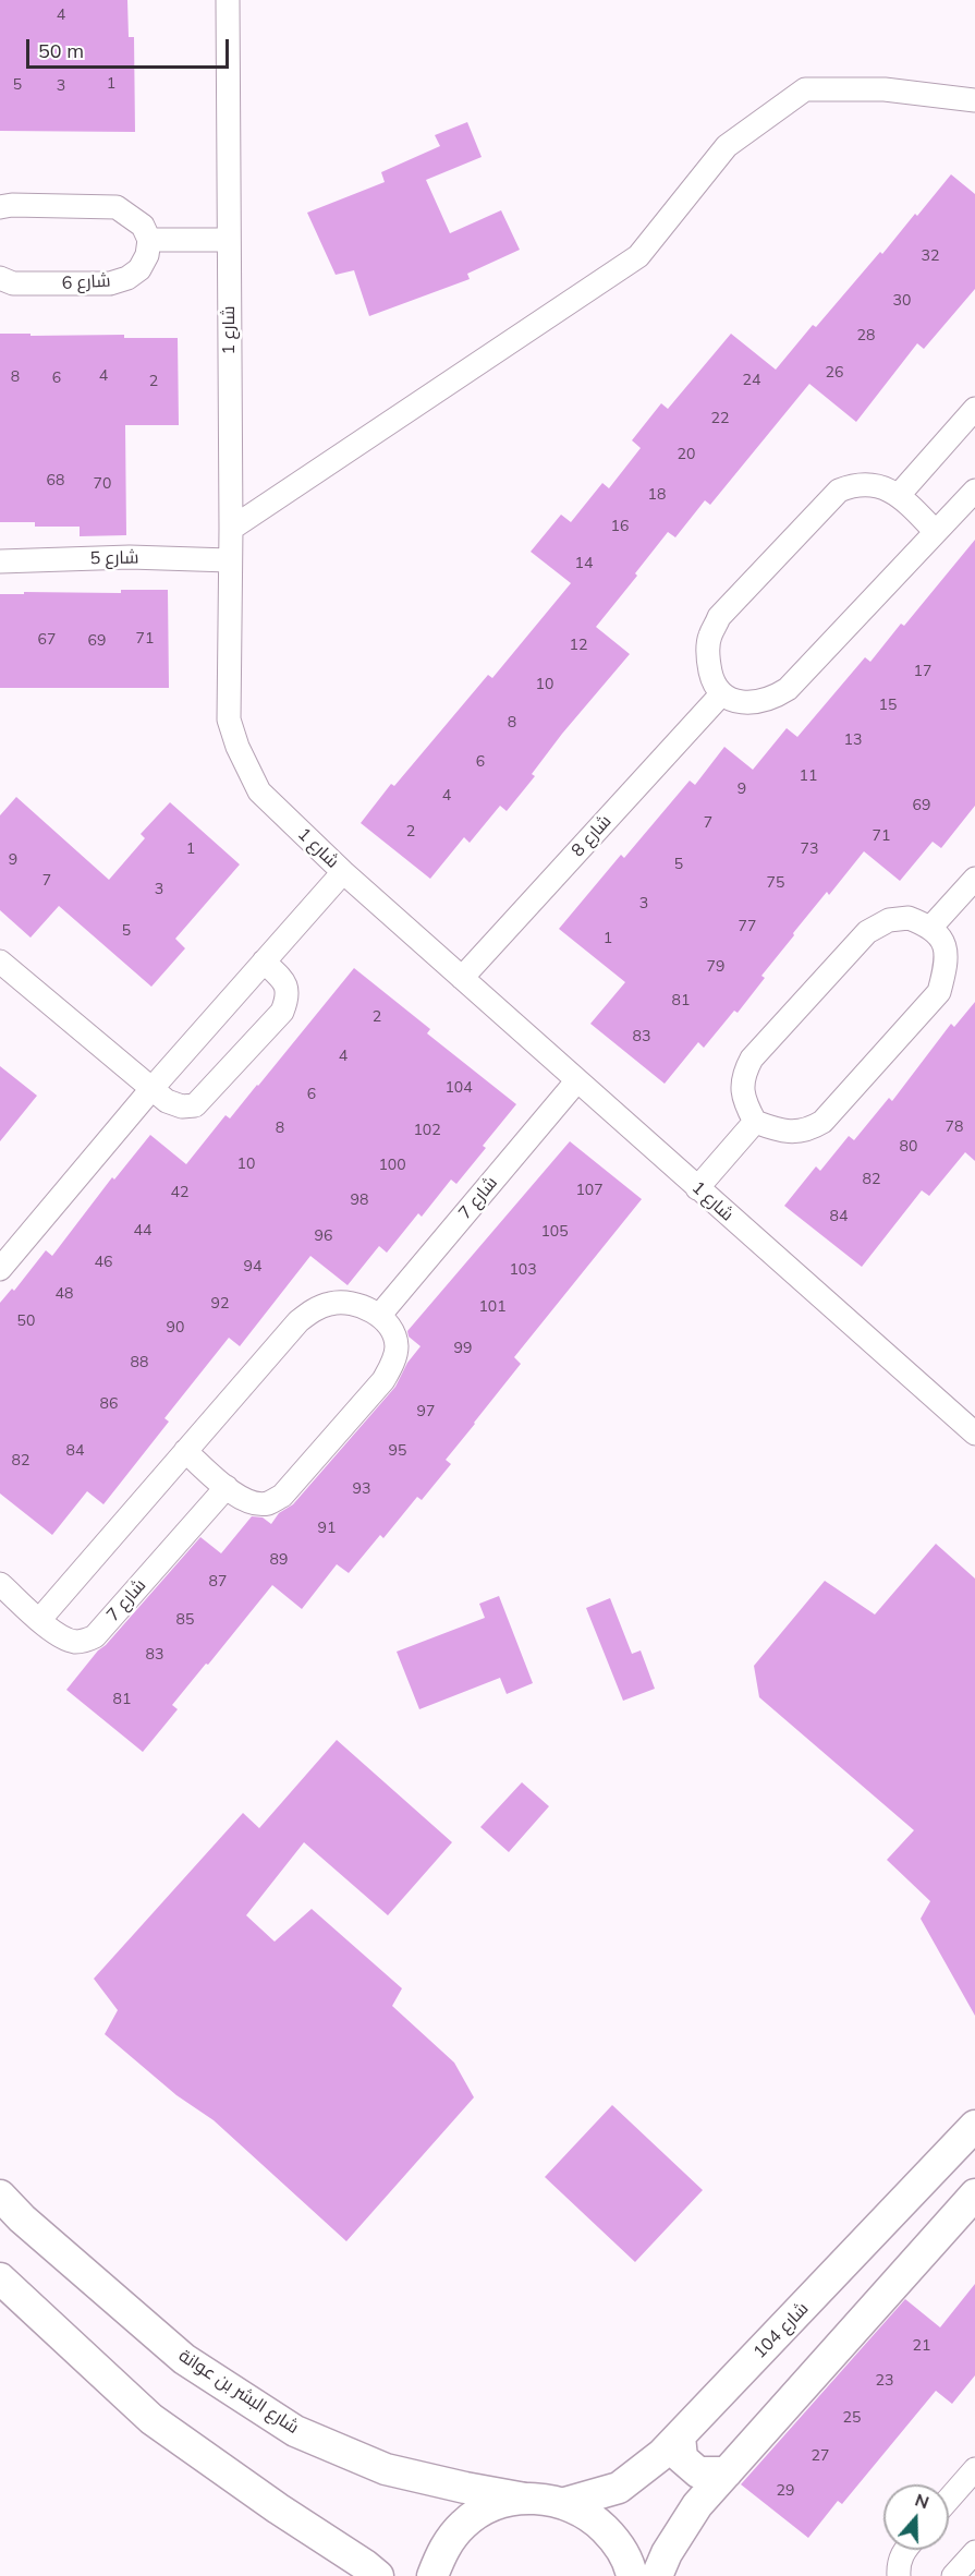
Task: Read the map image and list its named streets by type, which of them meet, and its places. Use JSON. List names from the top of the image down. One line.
{"streets":{"main road":["شارع 104","شارع البشر بن عوانة"],"street":["شارع 6","شارع 1","شارع 5","شارع 8","شارع 7"]},"crossings":[["شارع 1","شارع 5"],["شارع 1","شارع 8"],["شارع 1","شارع 7"]],"house_numbers":["4","1","5","3","32","30","28","26","4","8","6","24","2","22","20","68","70","18","16","14","71","67","69","12","17","10","15","8","13","6","11","9","4","69","7","2","71","1","73","9","5","7","75","3","3","77","5","1","79","81","2","83","4","104","6","78","8","102","80","10","100","82","107","42","98","84","44","105","96","46","94","103","48","92","101","50","90","99","88","86","97","84","95","82","93","91","89","87","85","83","81","21","23","25","27","29"],"scale_bar":"50 m","north":"top"}
